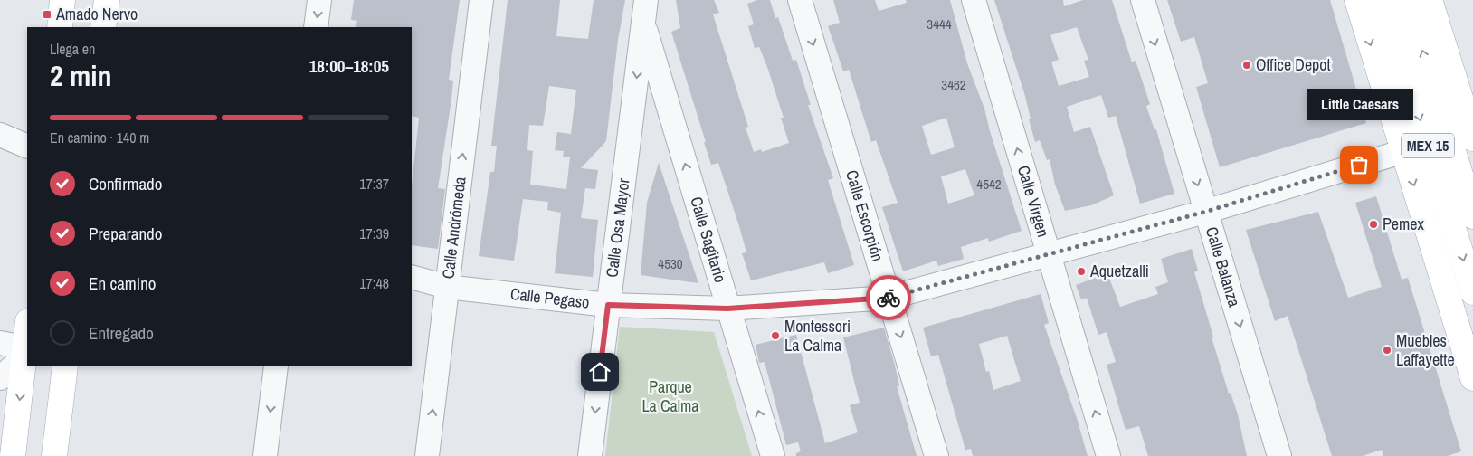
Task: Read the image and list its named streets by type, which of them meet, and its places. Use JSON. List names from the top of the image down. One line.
{"streets":{"main road":["MEX 15"],"street":["Calle Virgen","Calle Escorpión","Calle Andrómeda","Calle Osa Mayor","Calle Sagitario","Calle Balanza","Calle Pegaso"]},"crossings":[["Calle Virgen","Calle Pegaso"],["Calle Escorpión","Calle Pegaso"],["Calle Andrómeda","Calle Pegaso"],["Calle Osa Mayor","Calle Sagitario"],["Calle Osa Mayor","Calle Pegaso"],["Calle Sagitario","Calle Pegaso"],["Calle Balanza","Calle Pegaso"]],"one_way":["Calle Virgen","Calle Escorpión","Calle Andrómeda","Calle Osa Mayor","Calle Sagitario","Calle Balanza"],"parks":["Parque La Calma"],"places":{"transit":["Amado Nervo"],"other":["Office Depot","Little Caesars","Pemex","Aquetzalli","Montessori La Calma","Muebles Laffayette"]},"house_numbers":["3444","3462","4542","4530"],"page":{"heading":["2 min","Llega en","18:00–18:05"],"bubble":"Little Caesars","bar":"En camino · 140 m","list":[["Confirmado","17:37"],["Preparando","17:39"],["En camino","17:48"],"Entregado"]}}
